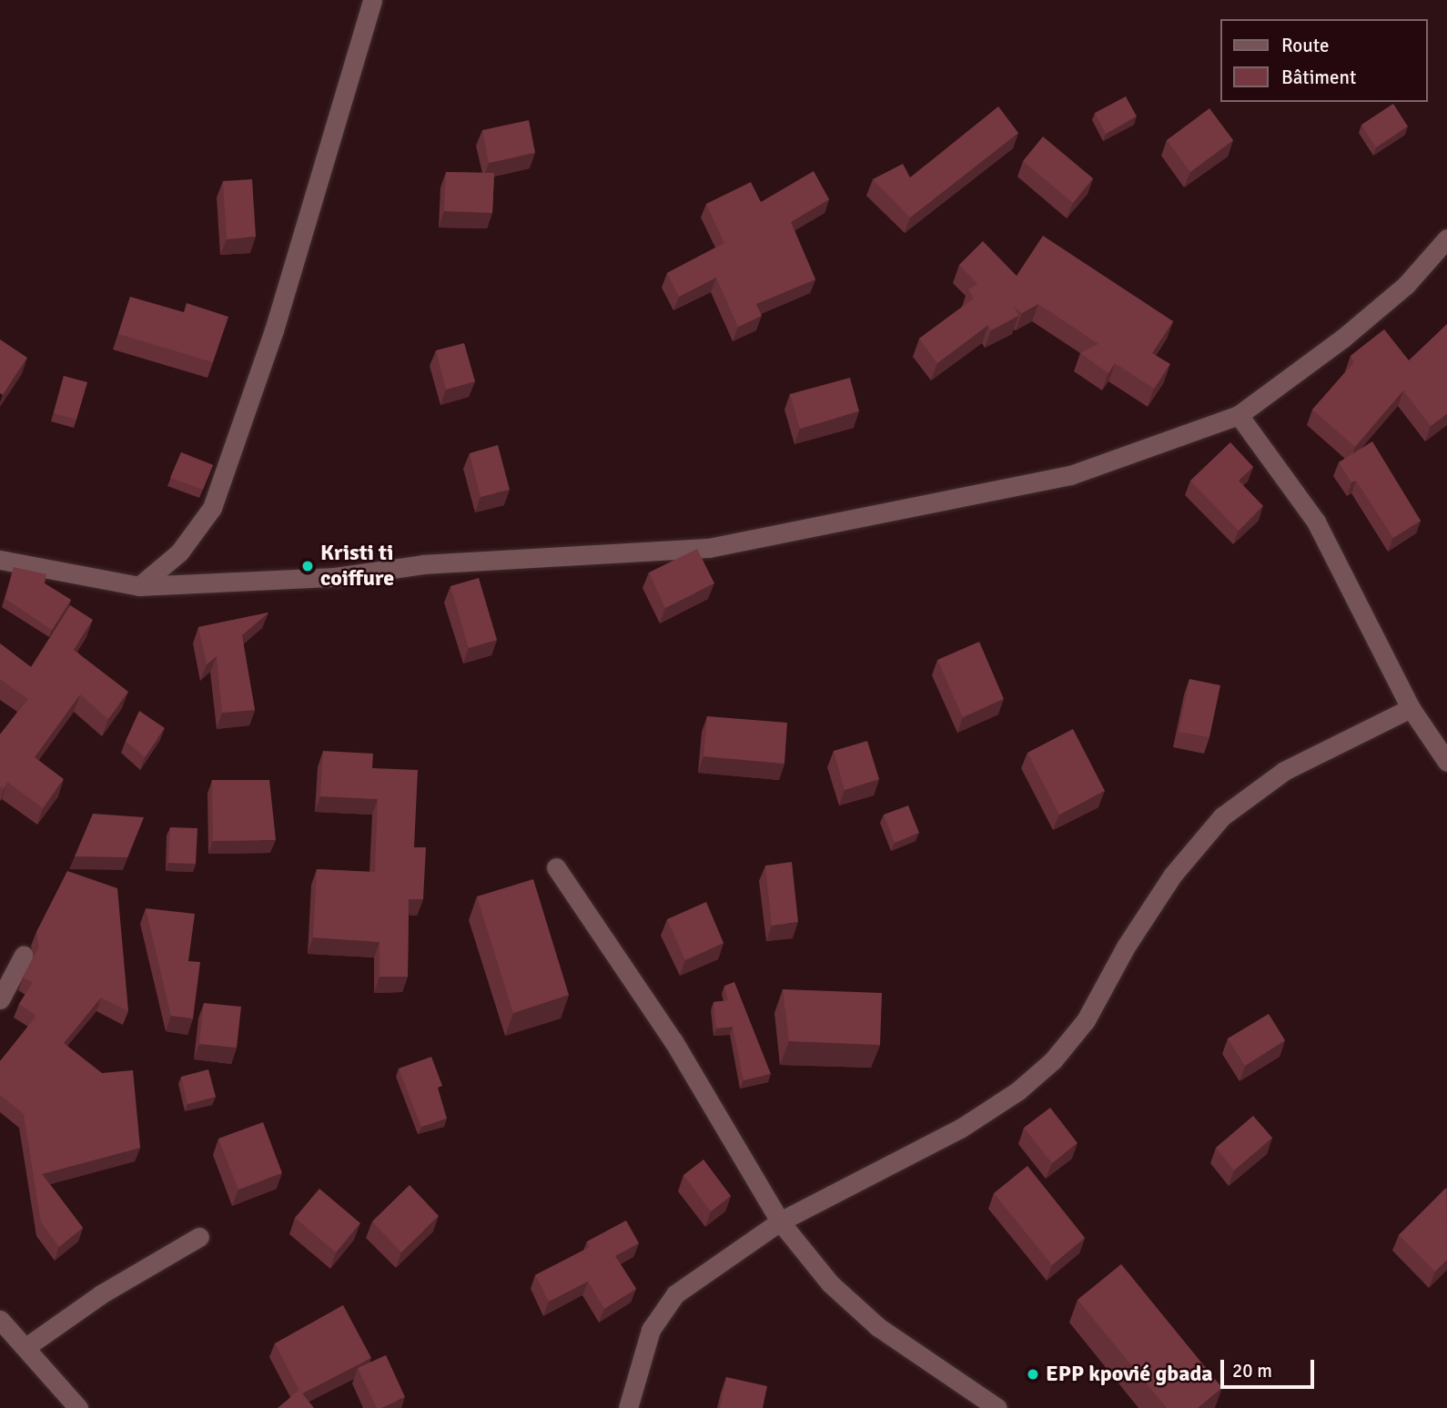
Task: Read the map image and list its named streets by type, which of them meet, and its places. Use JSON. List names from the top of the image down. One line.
{"places":["Kristi ti coiffure","EPP kpovié gbada"],"legend":["Route","Bâtiment"],"scale_bar":"20 m"}
